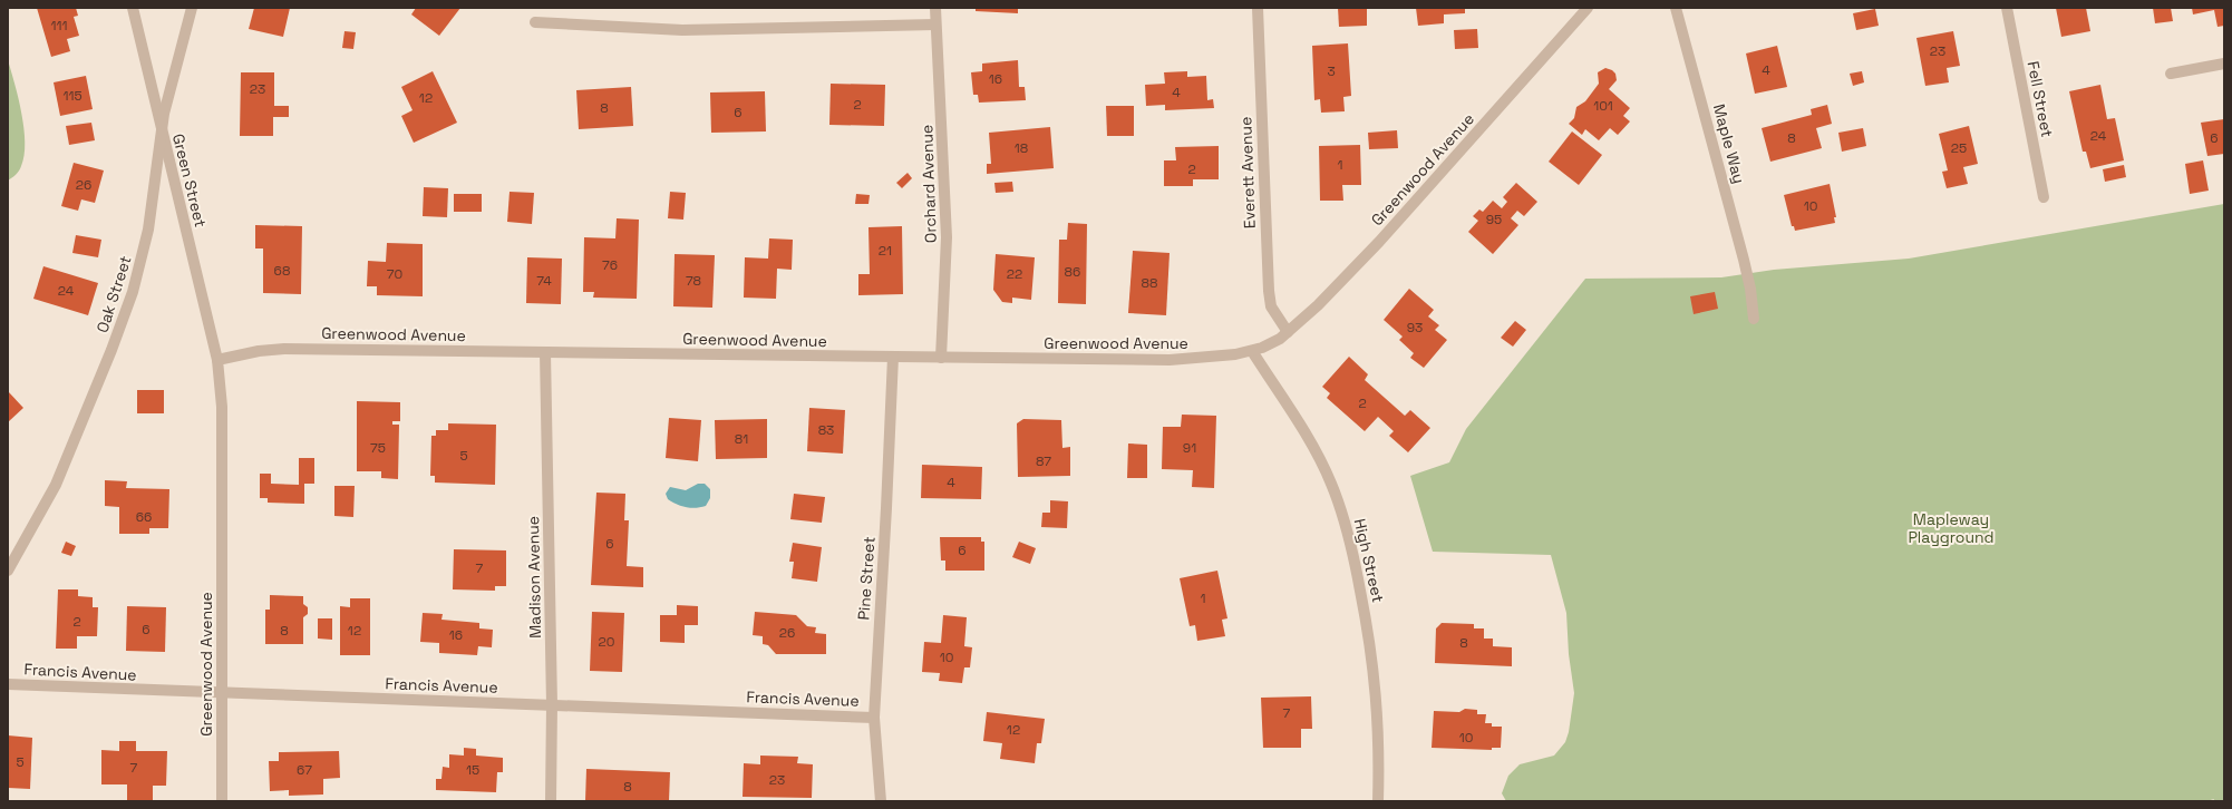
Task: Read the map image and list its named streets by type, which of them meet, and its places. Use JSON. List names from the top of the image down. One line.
{"streets":{"street":["Fell Street","Maple Way","Greenwood Avenue","Everett Avenue","Green Street","Orchard Avenue","Oak Street","High Street","Madison Avenue","Pine Street","Francis Avenue"]},"crossings":[["Greenwood Avenue","Everett Avenue"],["Greenwood Avenue","Green Street"],["Greenwood Avenue","Orchard Avenue"],["Greenwood Avenue","High Street"],["Greenwood Avenue","Madison Avenue"],["Greenwood Avenue","Pine Street"],["Greenwood Avenue","Francis Avenue"],["Green Street","Oak Street"],["Madison Avenue","Francis Avenue"],["Pine Street","Francis Avenue"]],"parks":["Mapleway Playground"],"house_numbers":["111","23","4","3","16","23","4","115","12","2","101","8","6","24","8","6","18","25","1","2","26","10","95","21","76","68","86","70","22","74","78","88","24","93","2","83","81","75","91","5","87","4","66","6","6","7","1","2","6","8","12","26","16","20","8","10","7","12","10","5","7","67","15","23","8"]}
